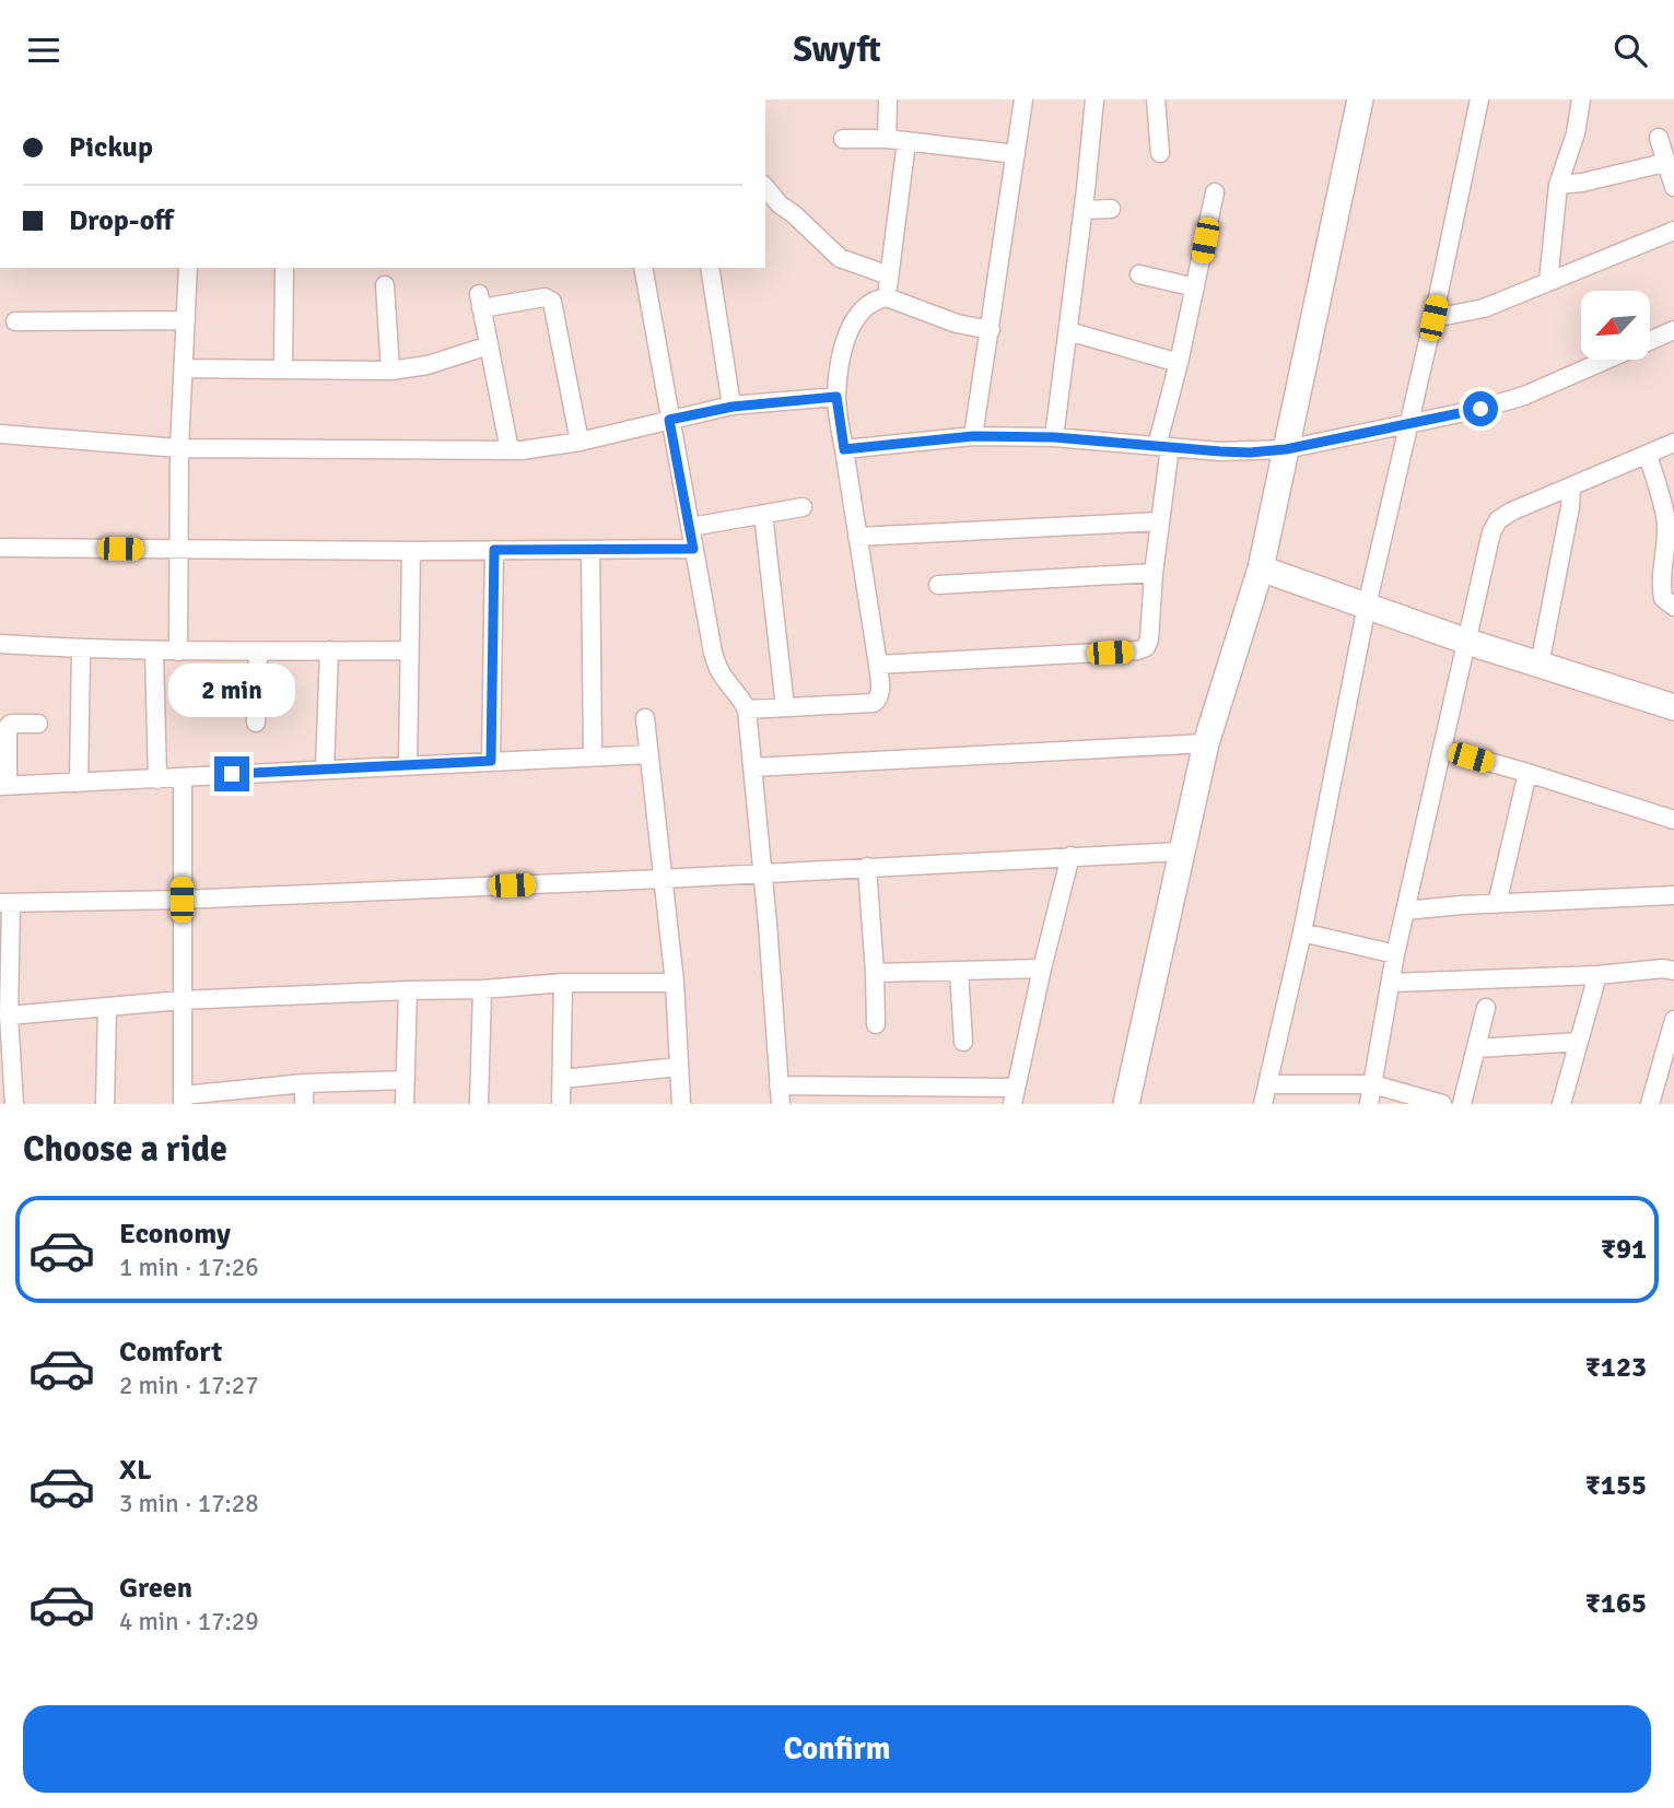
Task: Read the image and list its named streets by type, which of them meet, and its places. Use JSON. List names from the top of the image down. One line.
{"north":"bottom left","page":{"header":"Swyft","banner":["Pickup","Drop-off"],"bubble":"2 min","heading":"Choose a ride","list":[{"name":"Economy","note":"1 min · 17:26","value":"₹91"},{"name":"Comfort","note":"2 min · 17:27","value":"₹123"},{"name":"XL","note":"3 min · 17:28","value":"₹155"},{"name":"Green","note":"4 min · 17:29","value":"₹165"}],"buttons":"Confirm"}}
